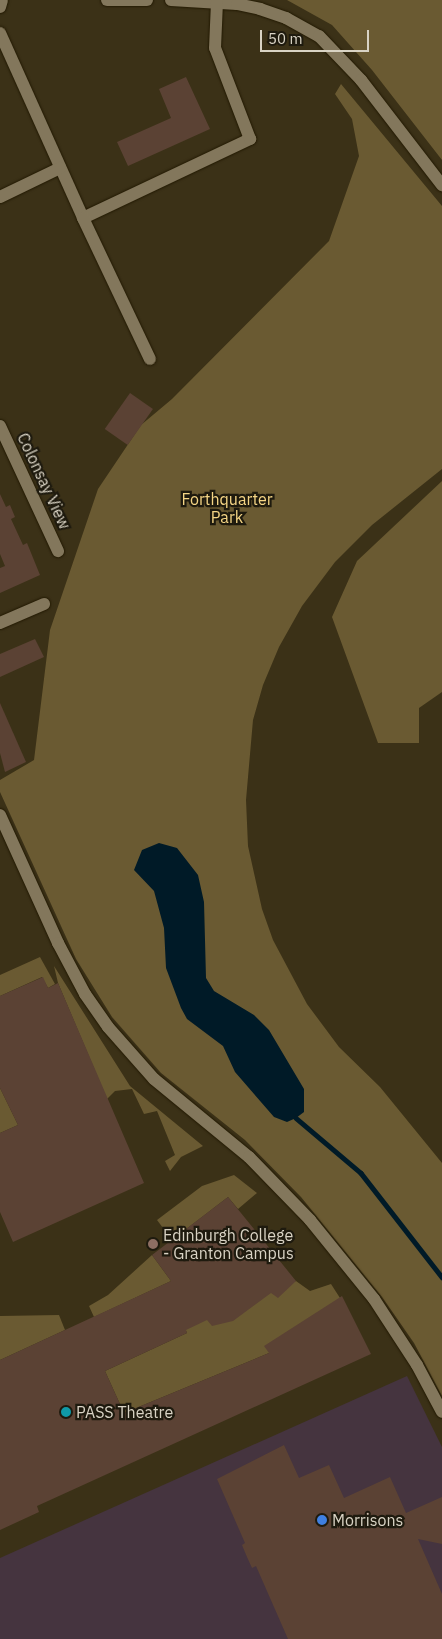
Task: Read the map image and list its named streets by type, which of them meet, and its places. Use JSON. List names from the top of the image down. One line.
{"streets":{"street":["Colonsay View"]},"parks":["Forthquarter Park"],"places":["Edinburgh College - Granton Campus","PASS Theatre","Morrisons"],"scale_bar":"50 m"}
